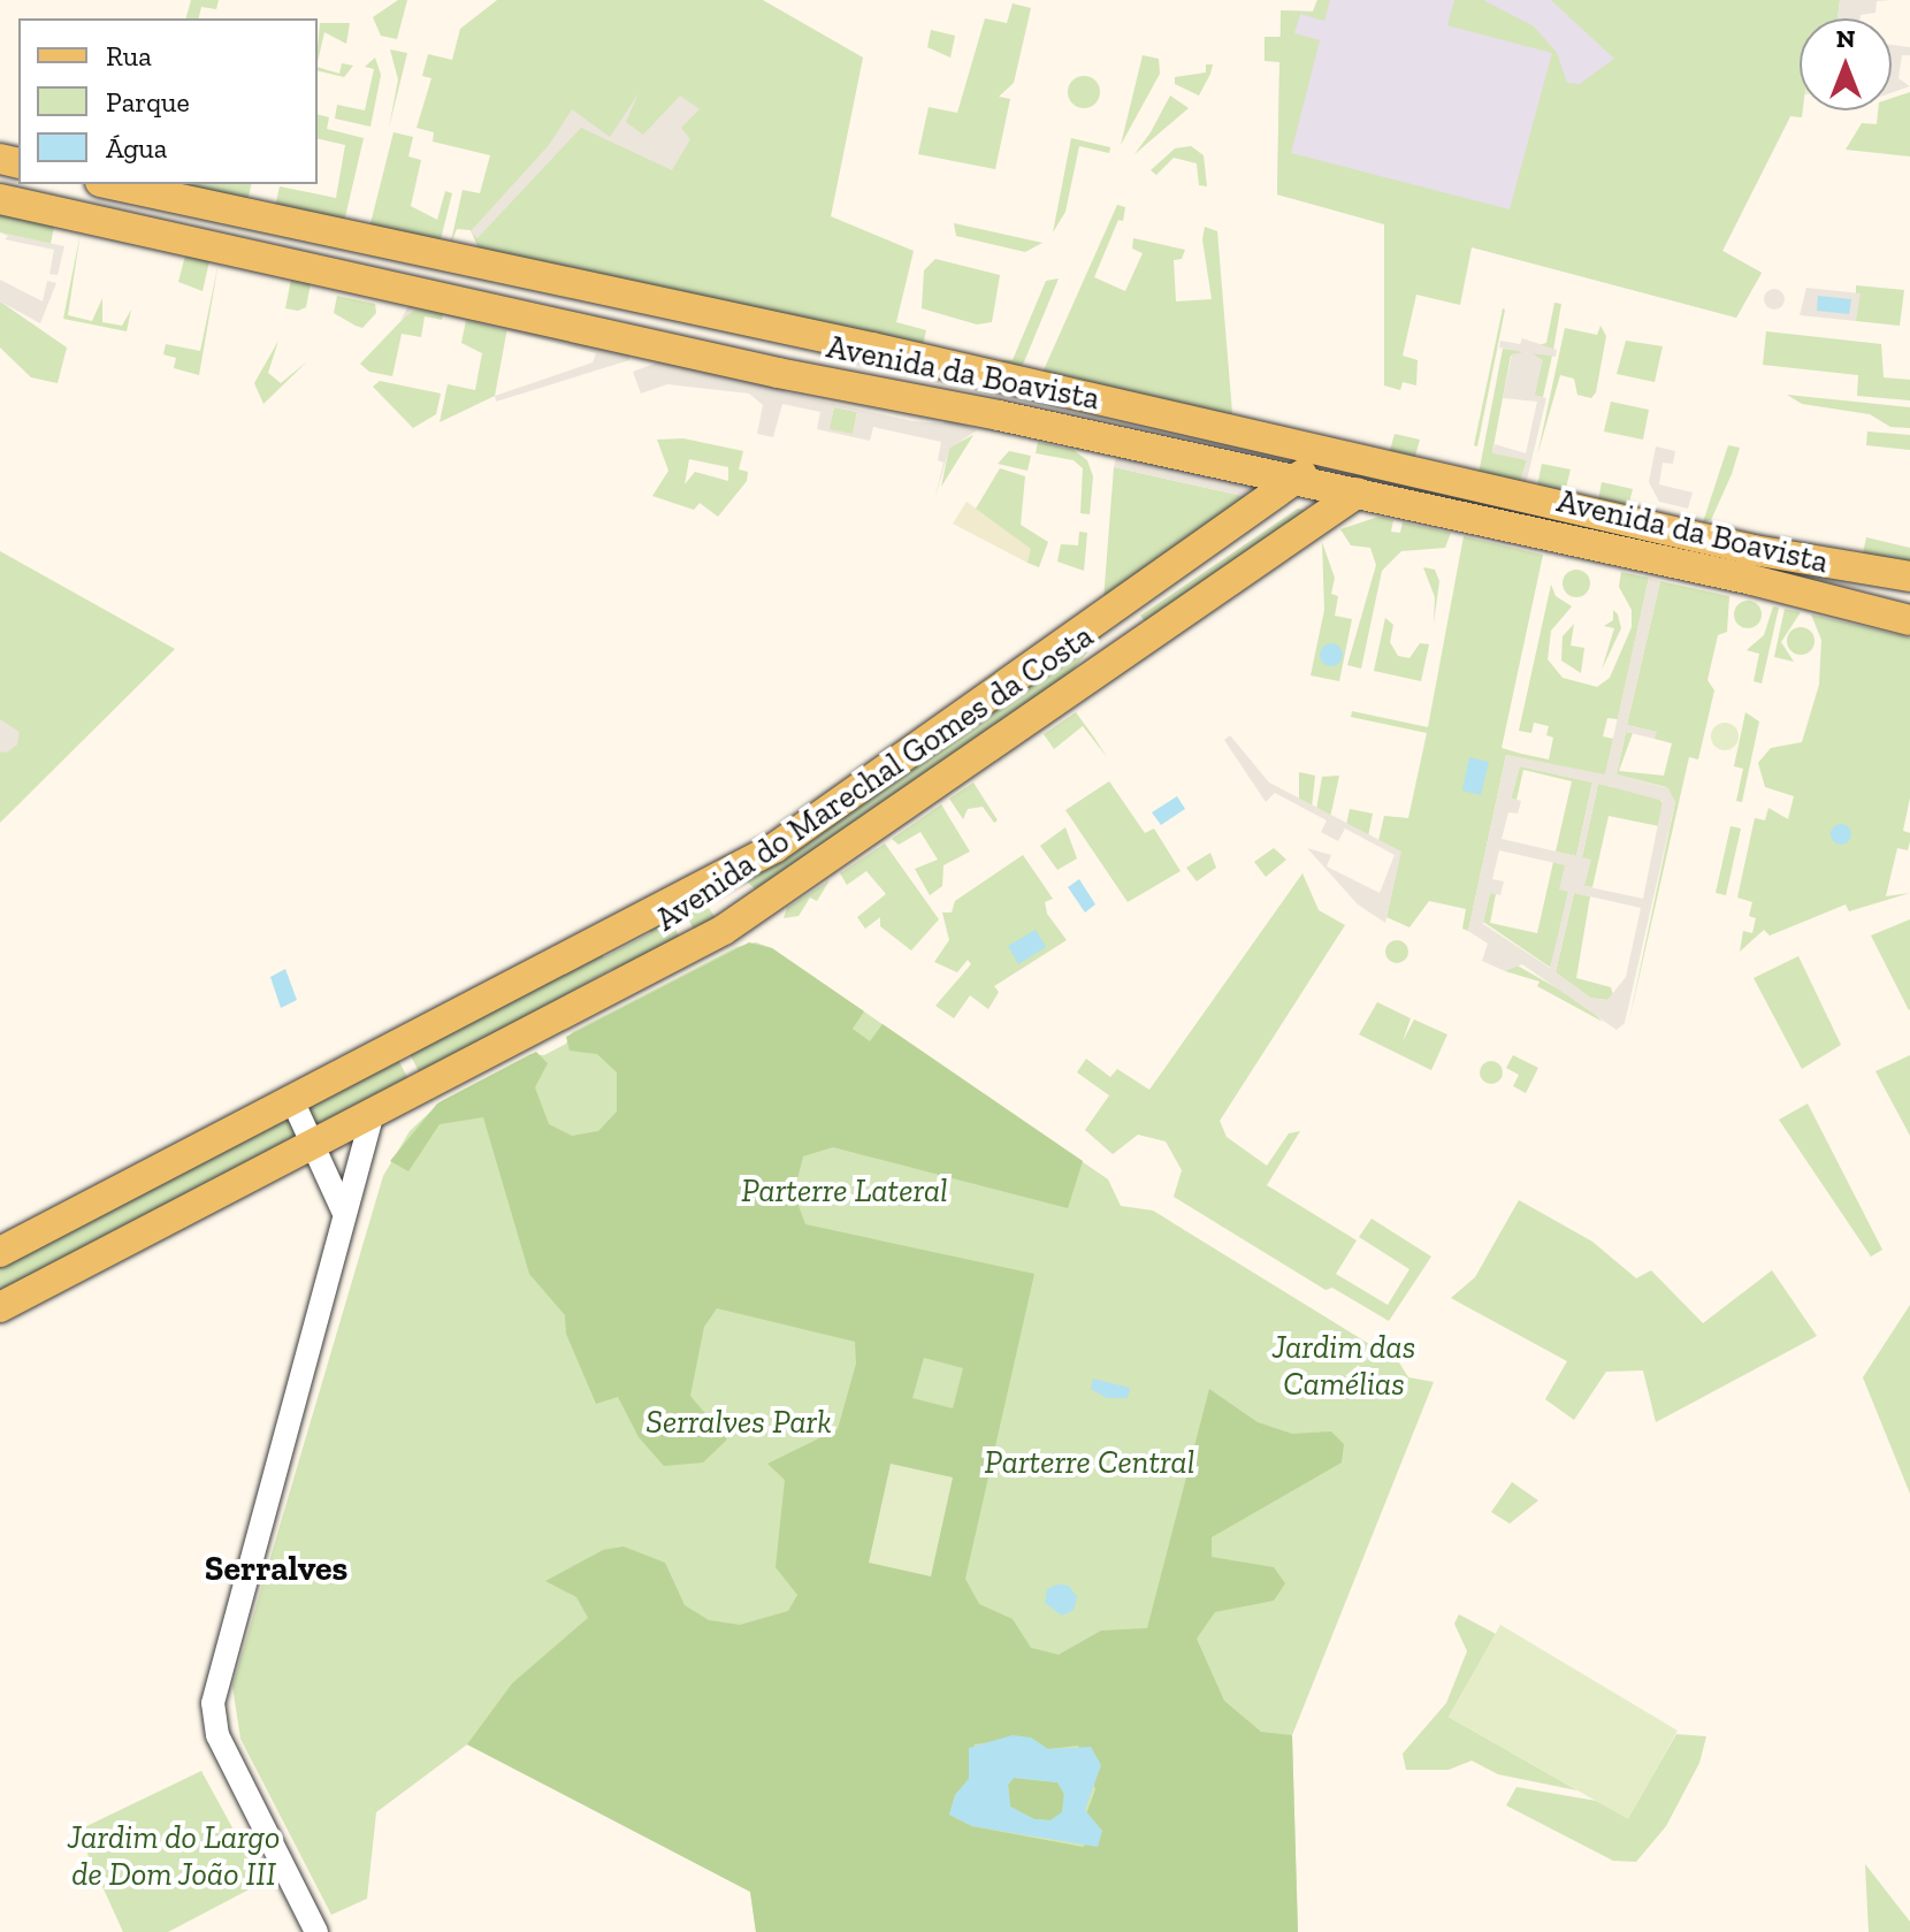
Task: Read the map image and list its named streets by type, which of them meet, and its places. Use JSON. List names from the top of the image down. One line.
{"streets":{"main road":["Avenida da Boavista","Avenida do Marechal Gomes da Costa"]},"crossings":[["Avenida da Boavista","Avenida do Marechal Gomes da Costa"]],"districts":["Serralves"],"parks":["Parterre Lateral","Jardim das Camélias","Serralves Park","Parterre Central","Jardim do Largo de Dom João III"],"legend":["Rua","Parque","Água"],"north":"top"}
